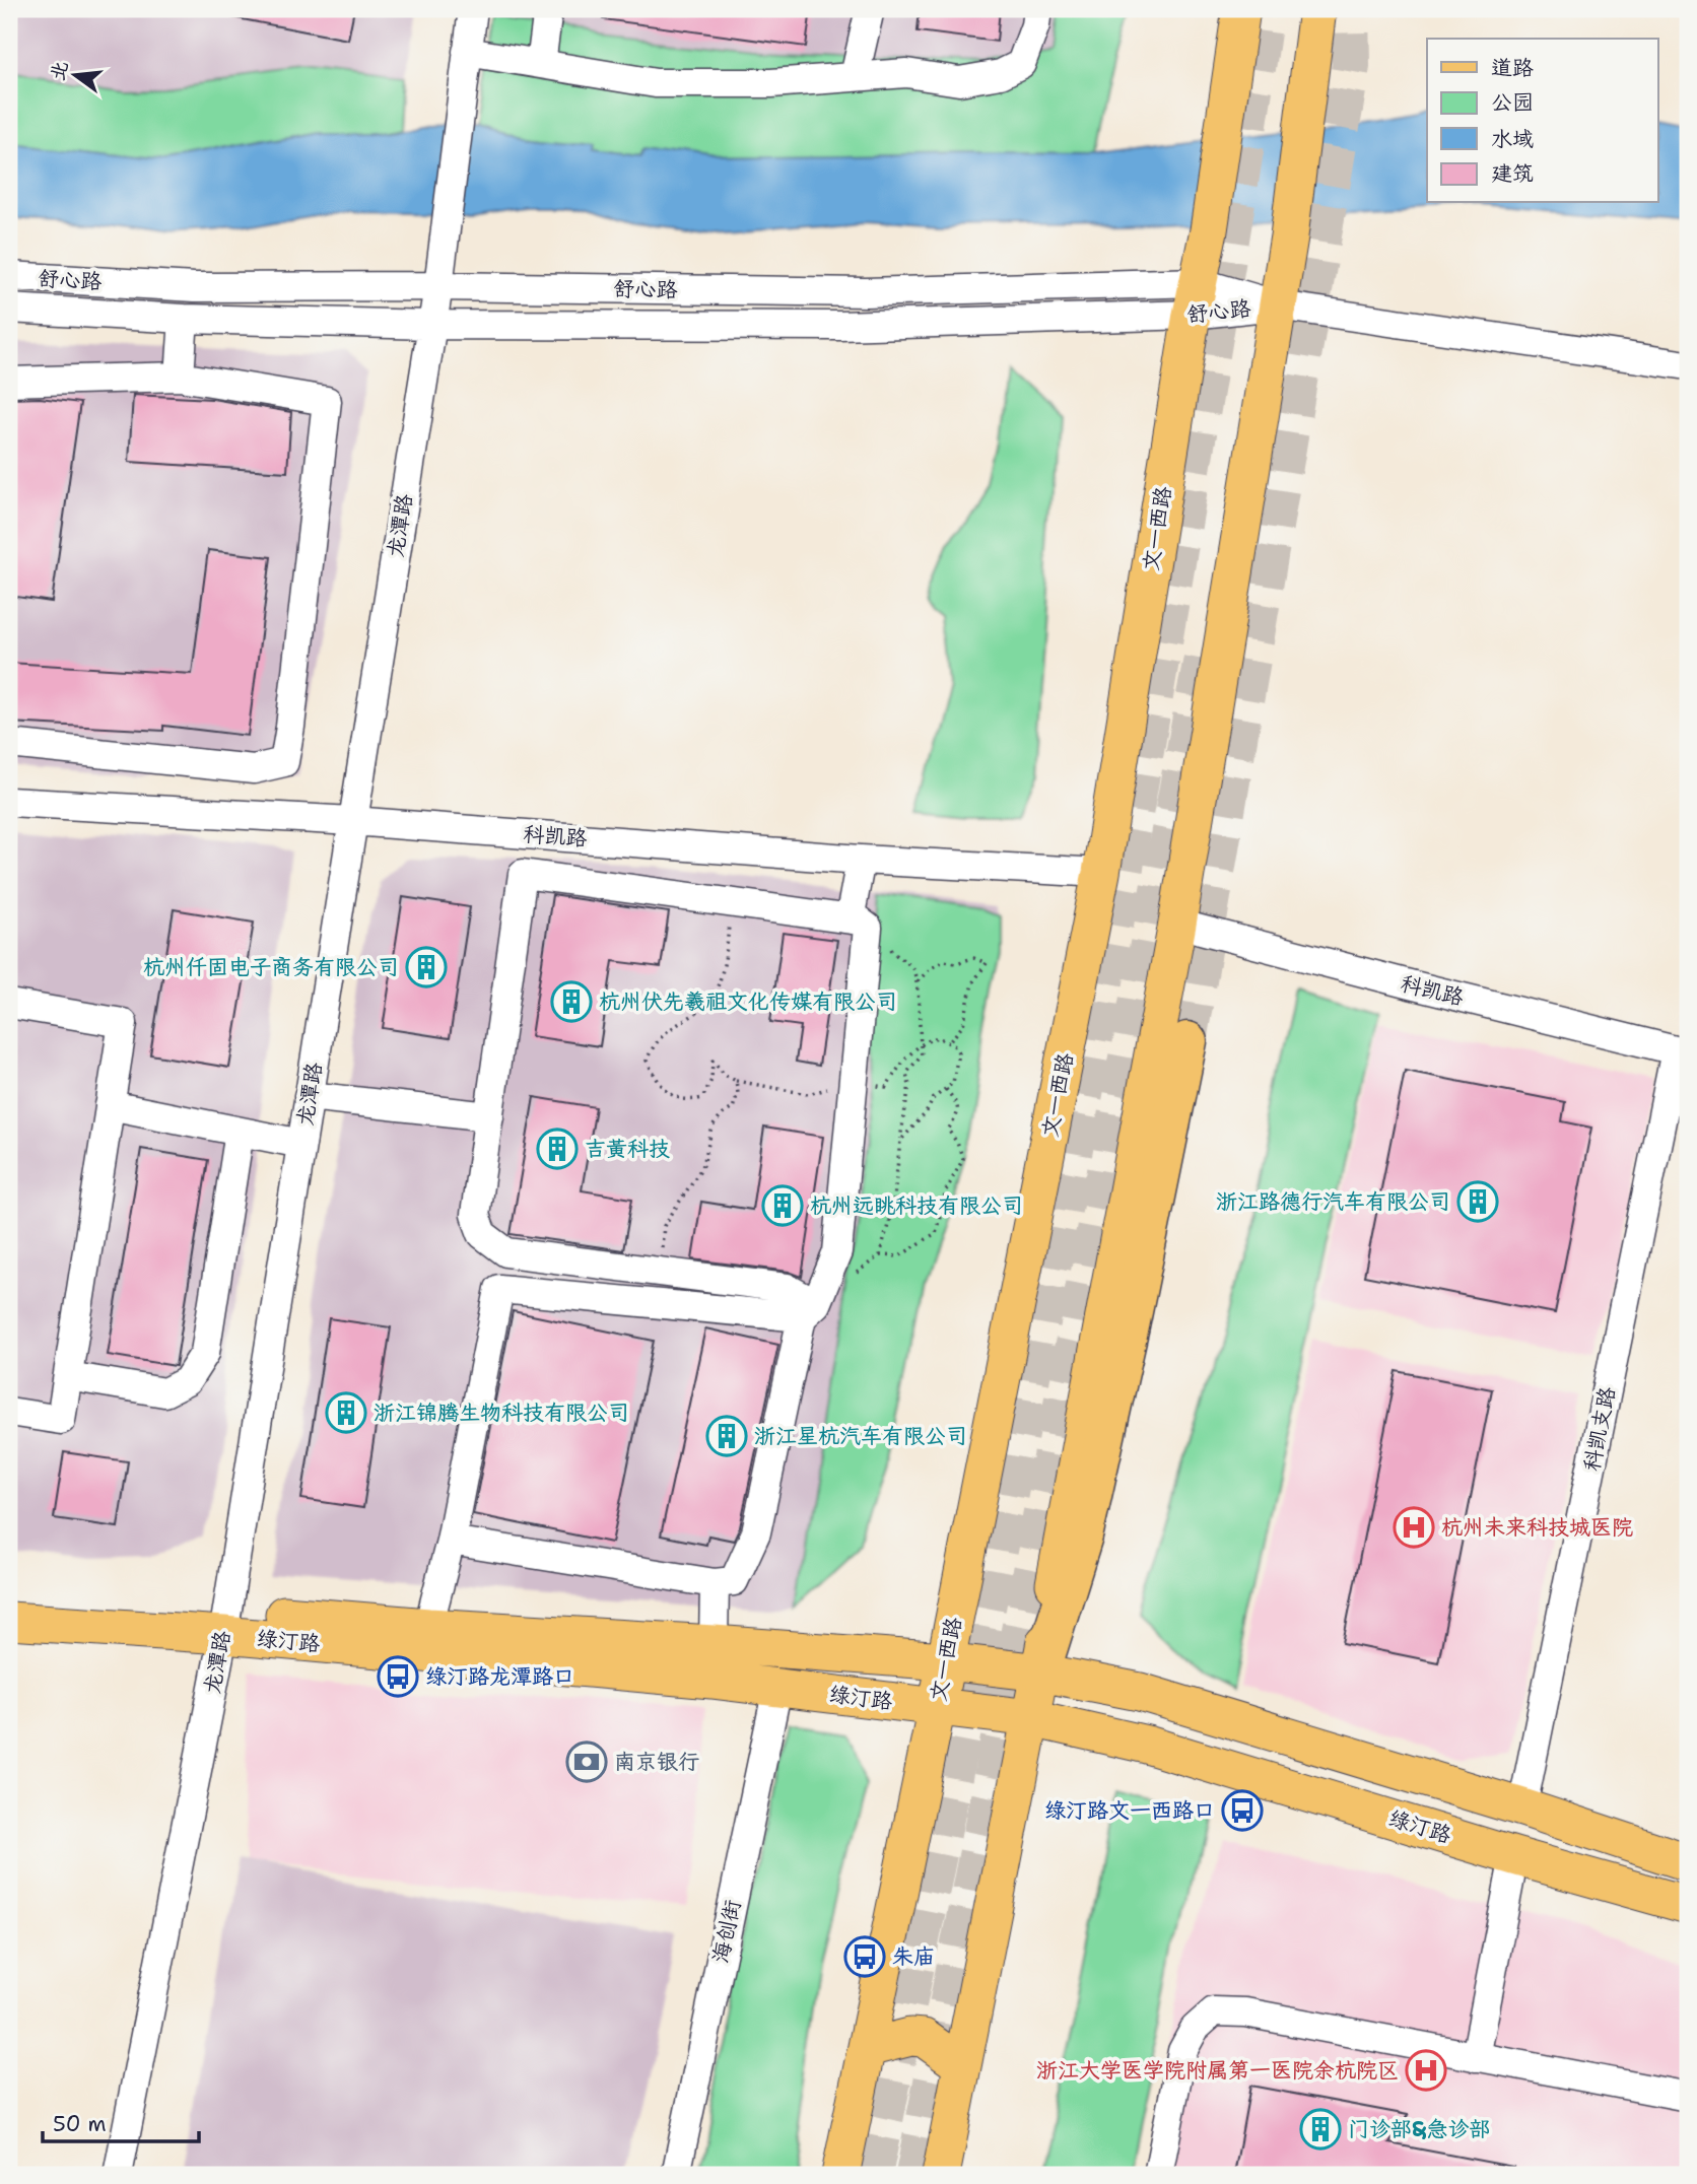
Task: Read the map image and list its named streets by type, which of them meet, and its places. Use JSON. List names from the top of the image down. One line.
{"streets":{"main road":["文一西路","绿汀路"],"street":["舒心路","龙潭路","科凯路","科凯支路","海创街"]},"crossings":[["舒心路","龙潭路"],["舒心路","文一西路"],["龙潭路","科凯路"],["龙潭路","绿汀路"],["文一西路","科凯路"],["文一西路","绿汀路"],["科凯路","科凯支路"],["科凯支路","绿汀路"],["绿汀路","海创街"]],"places":{"building":["杭州仟固电子商务有限公司","杭州伏先羲祖文化传媒有限公司","吉黄科技","浙江路德行汽车有限公司","杭州远眺科技有限公司","浙江锦腾生物科技有限公司","浙江星杭汽车有限公司","门诊部&急诊部"],"hospital":["杭州未来科技城医院","浙江大学医学院附属第一医院余杭院区"],"bus stop":["绿汀路龙潭路口","绿汀路文一西路口","朱庙"],"bank":["南京银行"]},"legend":["道路","公园","水域","建筑"],"scale_bar":"50 m","north":"left"}
